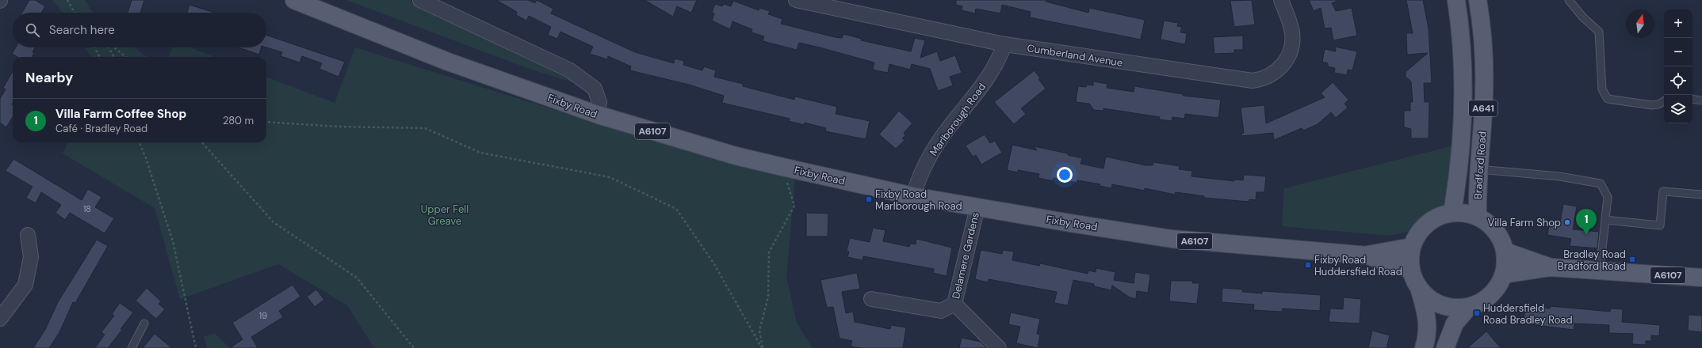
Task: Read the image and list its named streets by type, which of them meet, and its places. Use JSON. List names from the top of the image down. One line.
{"streets":{"main road":["Fixby Road","A641","A6107","Bradford Road"],"street":["Cumberland Avenue","Marlborough Road","Delamere Gardens"]},"crossings":[["Cumberland Avenue","Marlborough Road"],["Fixby Road","Marlborough Road"],["Fixby Road","A6107"],["Fixby Road","Bradford Road"],["Fixby Road","Delamere Gardens"],["A6107","Bradford Road"]],"parks":["Upper Fell Greave"],"places":{"transit":["Fixby Road Marlborough Road","Bradley Road Bradford Road","Fixby Road Huddersfield Road","Huddersfield Road Bradley Road"],"other":["Villa Farm Shop"]},"house_numbers":["18","19"],"north":"top","page":{"map_buttons":["+","−"],"search":"Search here","heading":"Nearby","list":[{"mark":"1","name":"Villa Farm Coffee Shop","note":"Café · Bradley Road","value":"280 m"}],"pins":"1"}}
